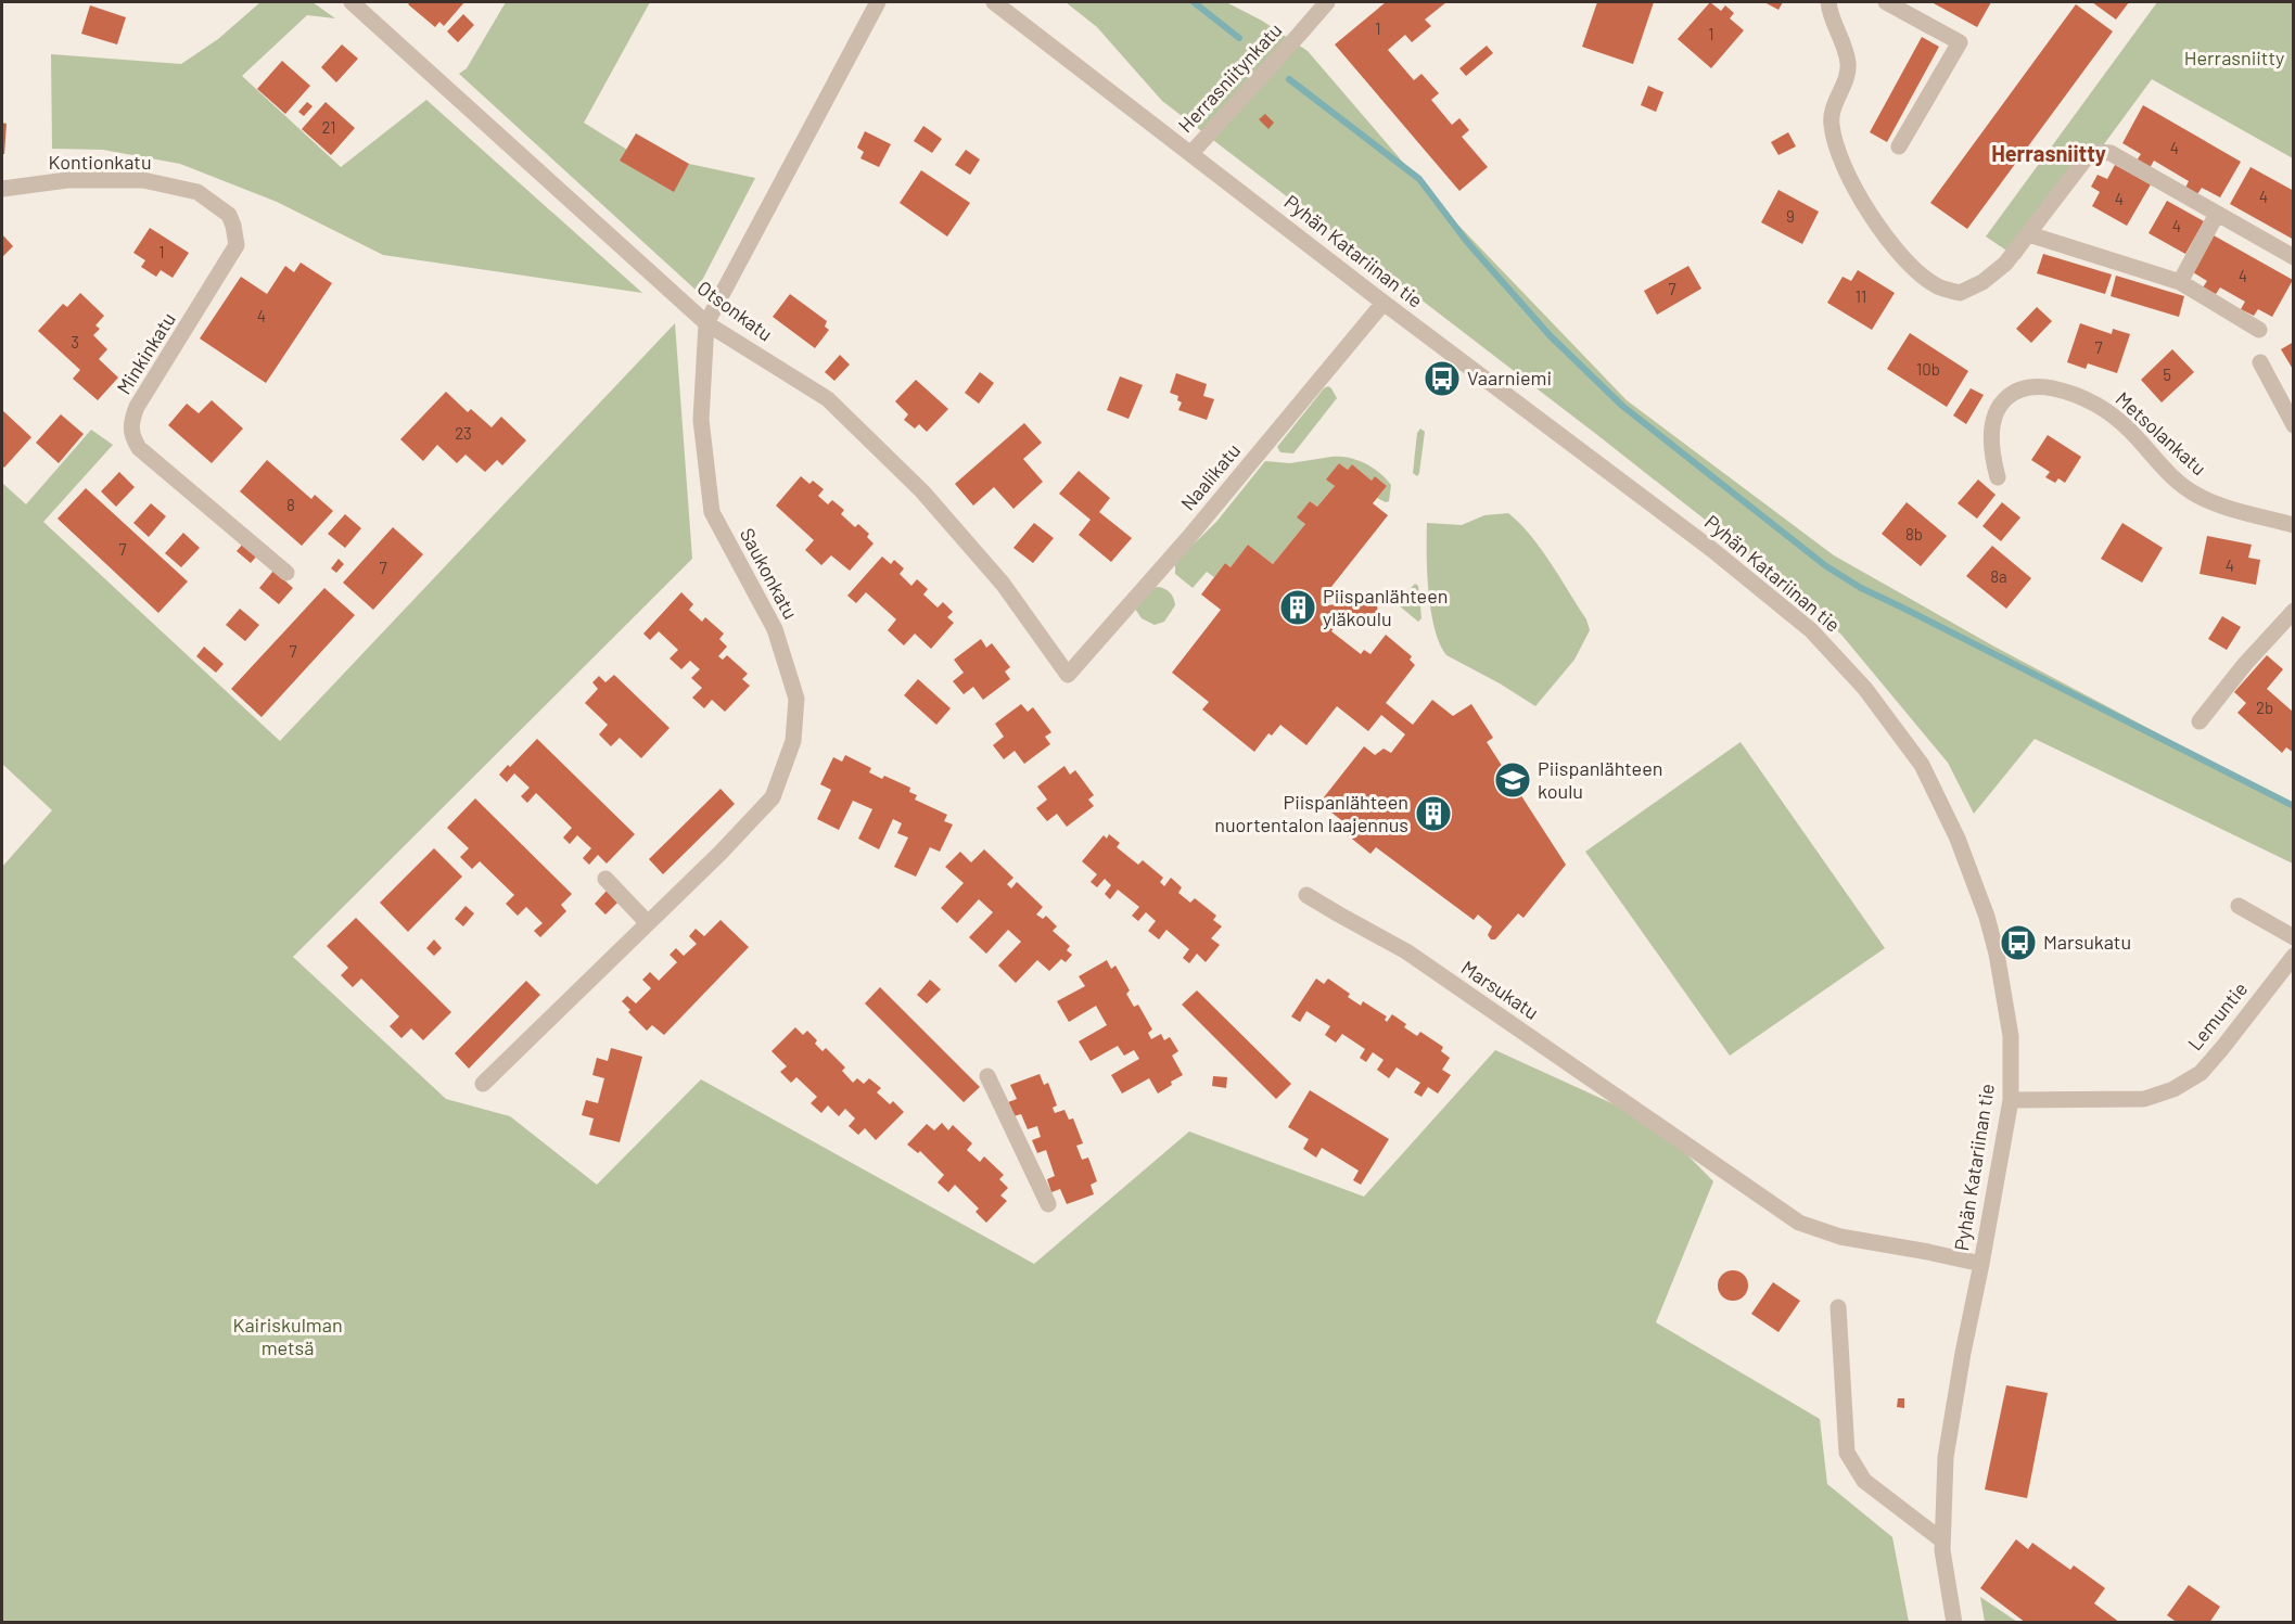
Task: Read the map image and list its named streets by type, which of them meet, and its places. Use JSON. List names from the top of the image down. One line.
{"streets":{"street":["Herrasniitynkatu","Kontionkatu","Pyhän Katariinan tie","Otsonkatu","Minkinkatu","Metsolankatu","Naalikatu","Saukonkatu","Marsukatu","Lemuntie"]},"crossings":[["Herrasniitynkatu","Pyhän Katariinan tie"],["Kontionkatu","Minkinkatu"],["Pyhän Katariinan tie","Naalikatu"],["Pyhän Katariinan tie","Marsukatu"],["Pyhän Katariinan tie","Lemuntie"],["Otsonkatu","Naalikatu"],["Otsonkatu","Saukonkatu"]],"districts":["Herrasniitty"],"parks":["Herrasniitty","Kairiskulman metsä"],"places":{"bus stop":["Vaarniemi","Marsukatu"],"building":["Piispanlähteen yläkoulu","Piispanlähteen nuortentalon laajennus"],"school or university":["Piispanlähteen koulu"]},"house_numbers":["1","1","21","4","4","4","9","4","1","4","7","11","4","3","7","10b","5","23","8","8b","7","4","7","8a","7","2b"]}
